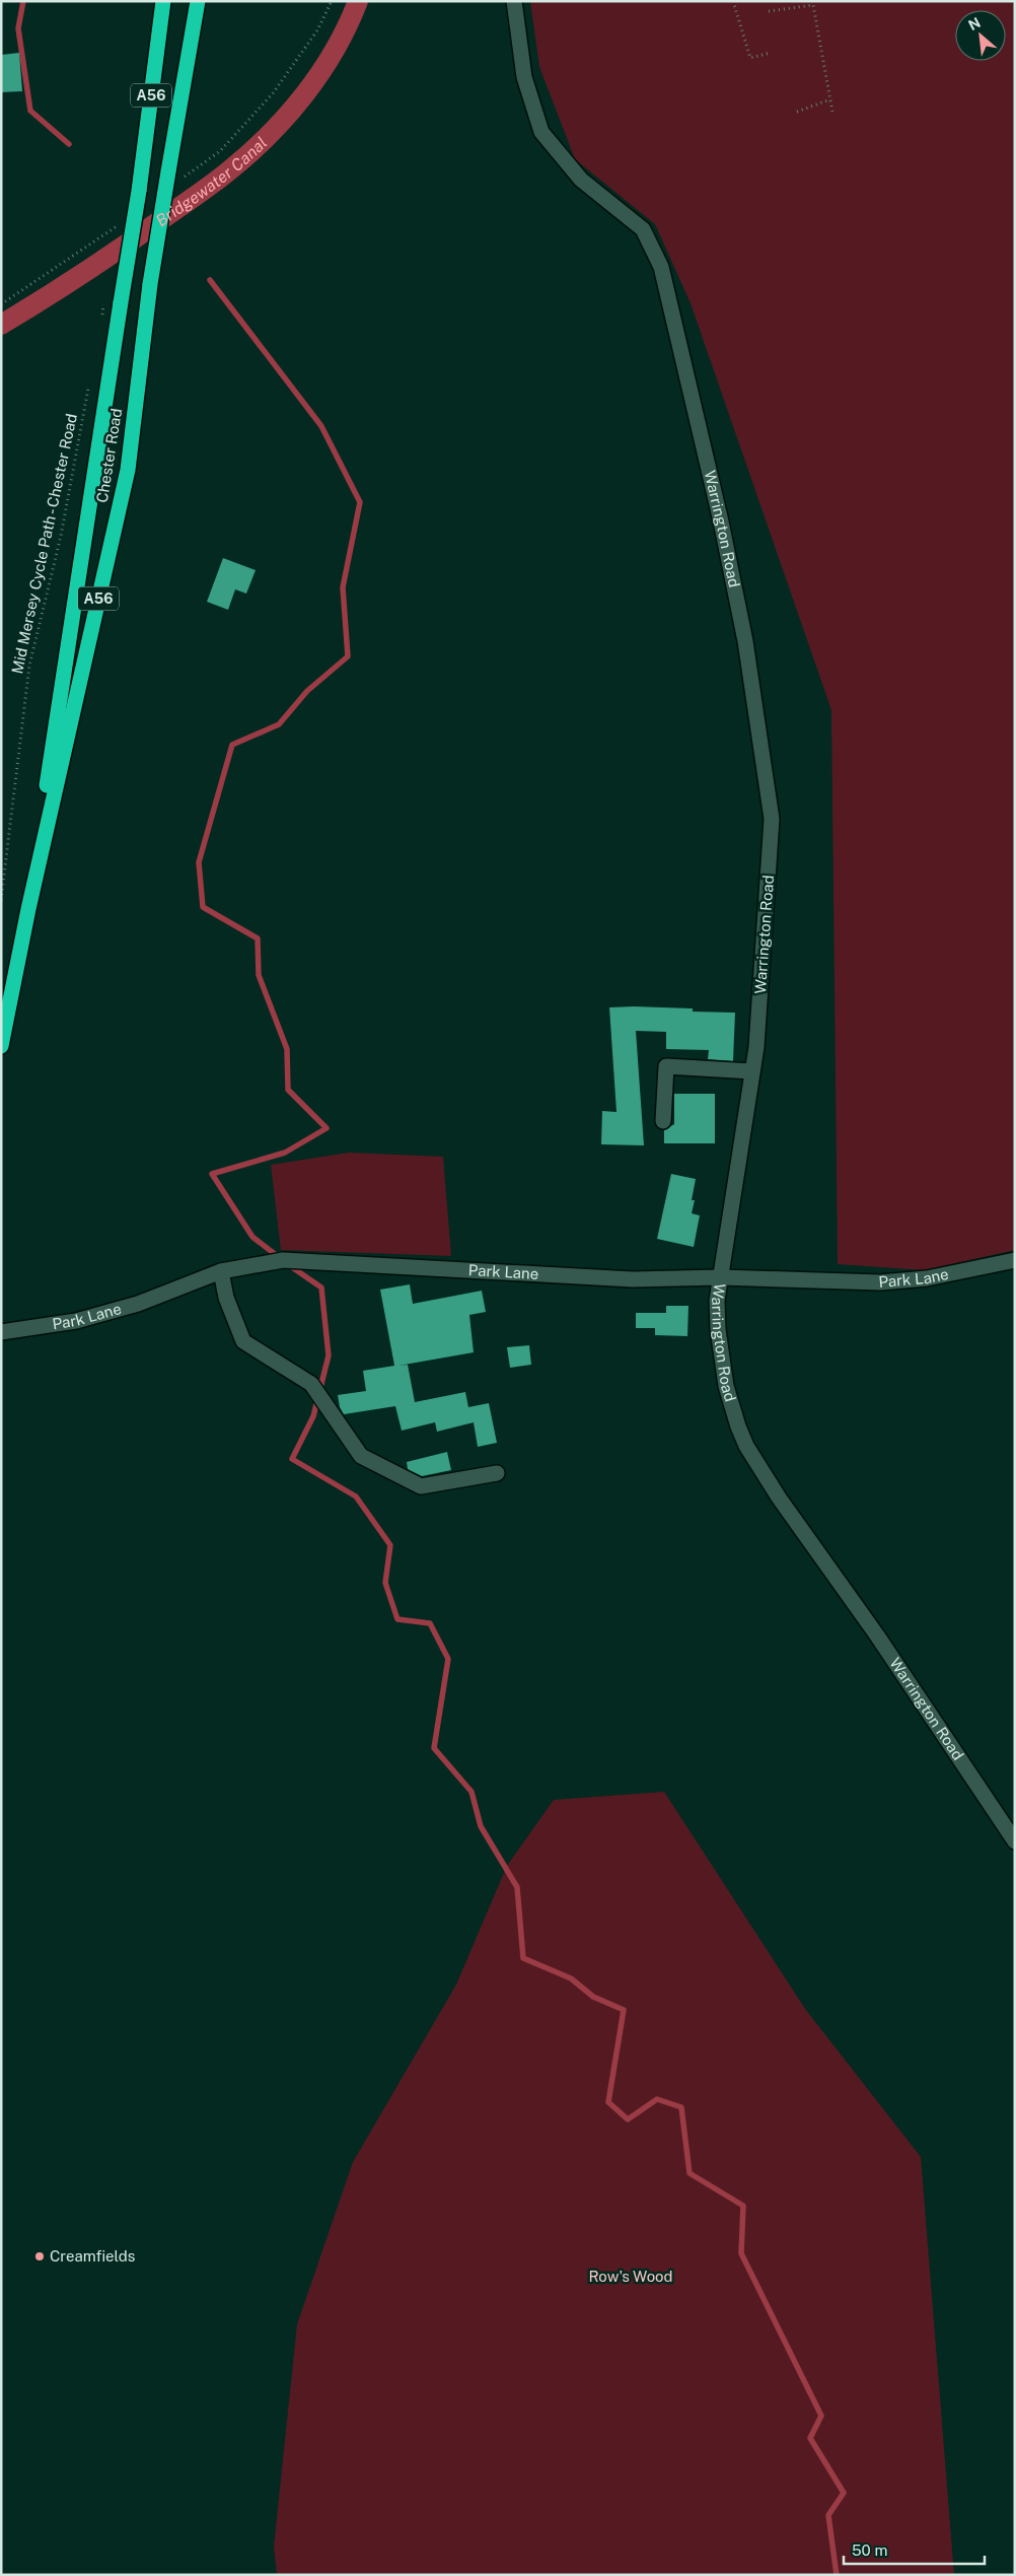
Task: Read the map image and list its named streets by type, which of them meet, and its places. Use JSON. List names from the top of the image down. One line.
{"streets":{"highway":["A56","Chester Road"],"street":["Warrington Road","Park Lane"],"path":["Mid Mersey Cycle Path - Chester Road"]},"crossings":[["Warrington Road","Park Lane"]],"water":["Bridgewater Canal"],"parks":["Row's Wood"],"places":["Creamfields"],"scale_bar":"50 m","north":"top left"}
